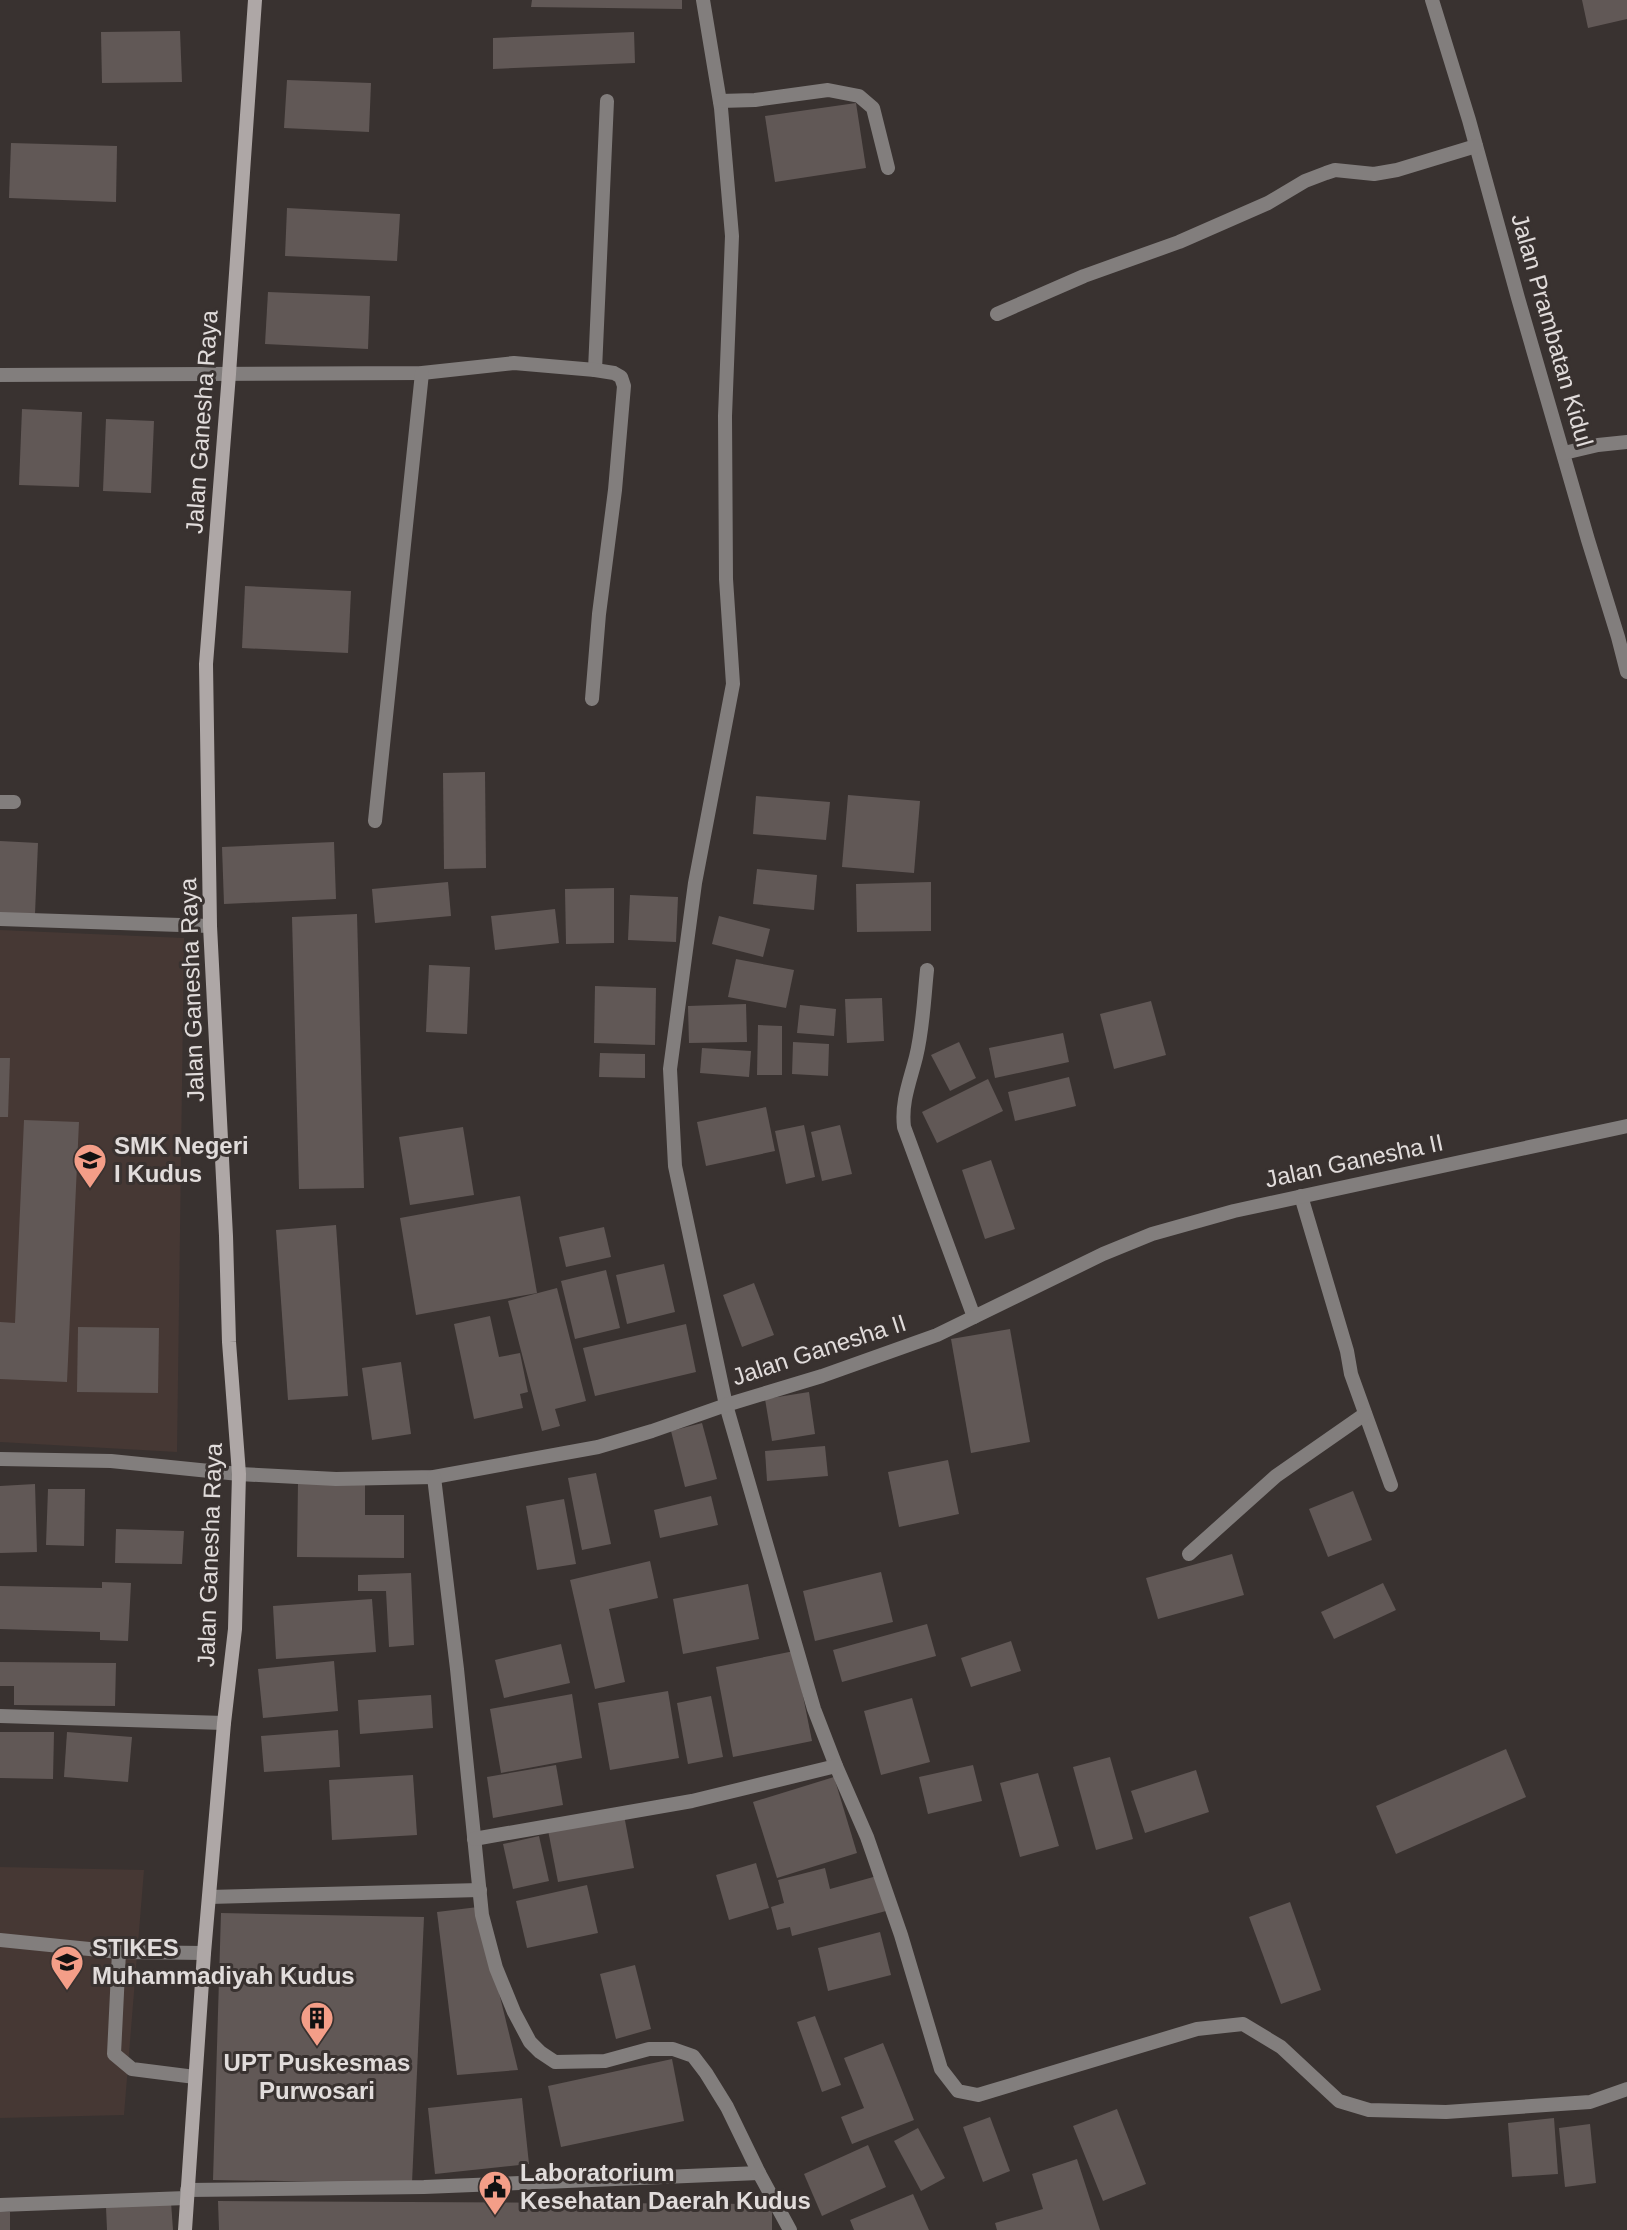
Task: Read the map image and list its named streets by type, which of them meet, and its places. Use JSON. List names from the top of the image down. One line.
{"streets":{"street":["Jalan Prambatan Kidul","Jalan Ganesha Raya","Jalan Ganesha II"]},"crossings":[["Jalan Ganesha Raya","Jalan Ganesha II"]],"places":{"school or university":["SMK Negeri I Kudus","STIKES Muhammadiyah Kudus"],"building":["UPT Puskesmas Purwosari"],"public building":["Laboratorium Kesehatan Daerah Kudus"]}}
